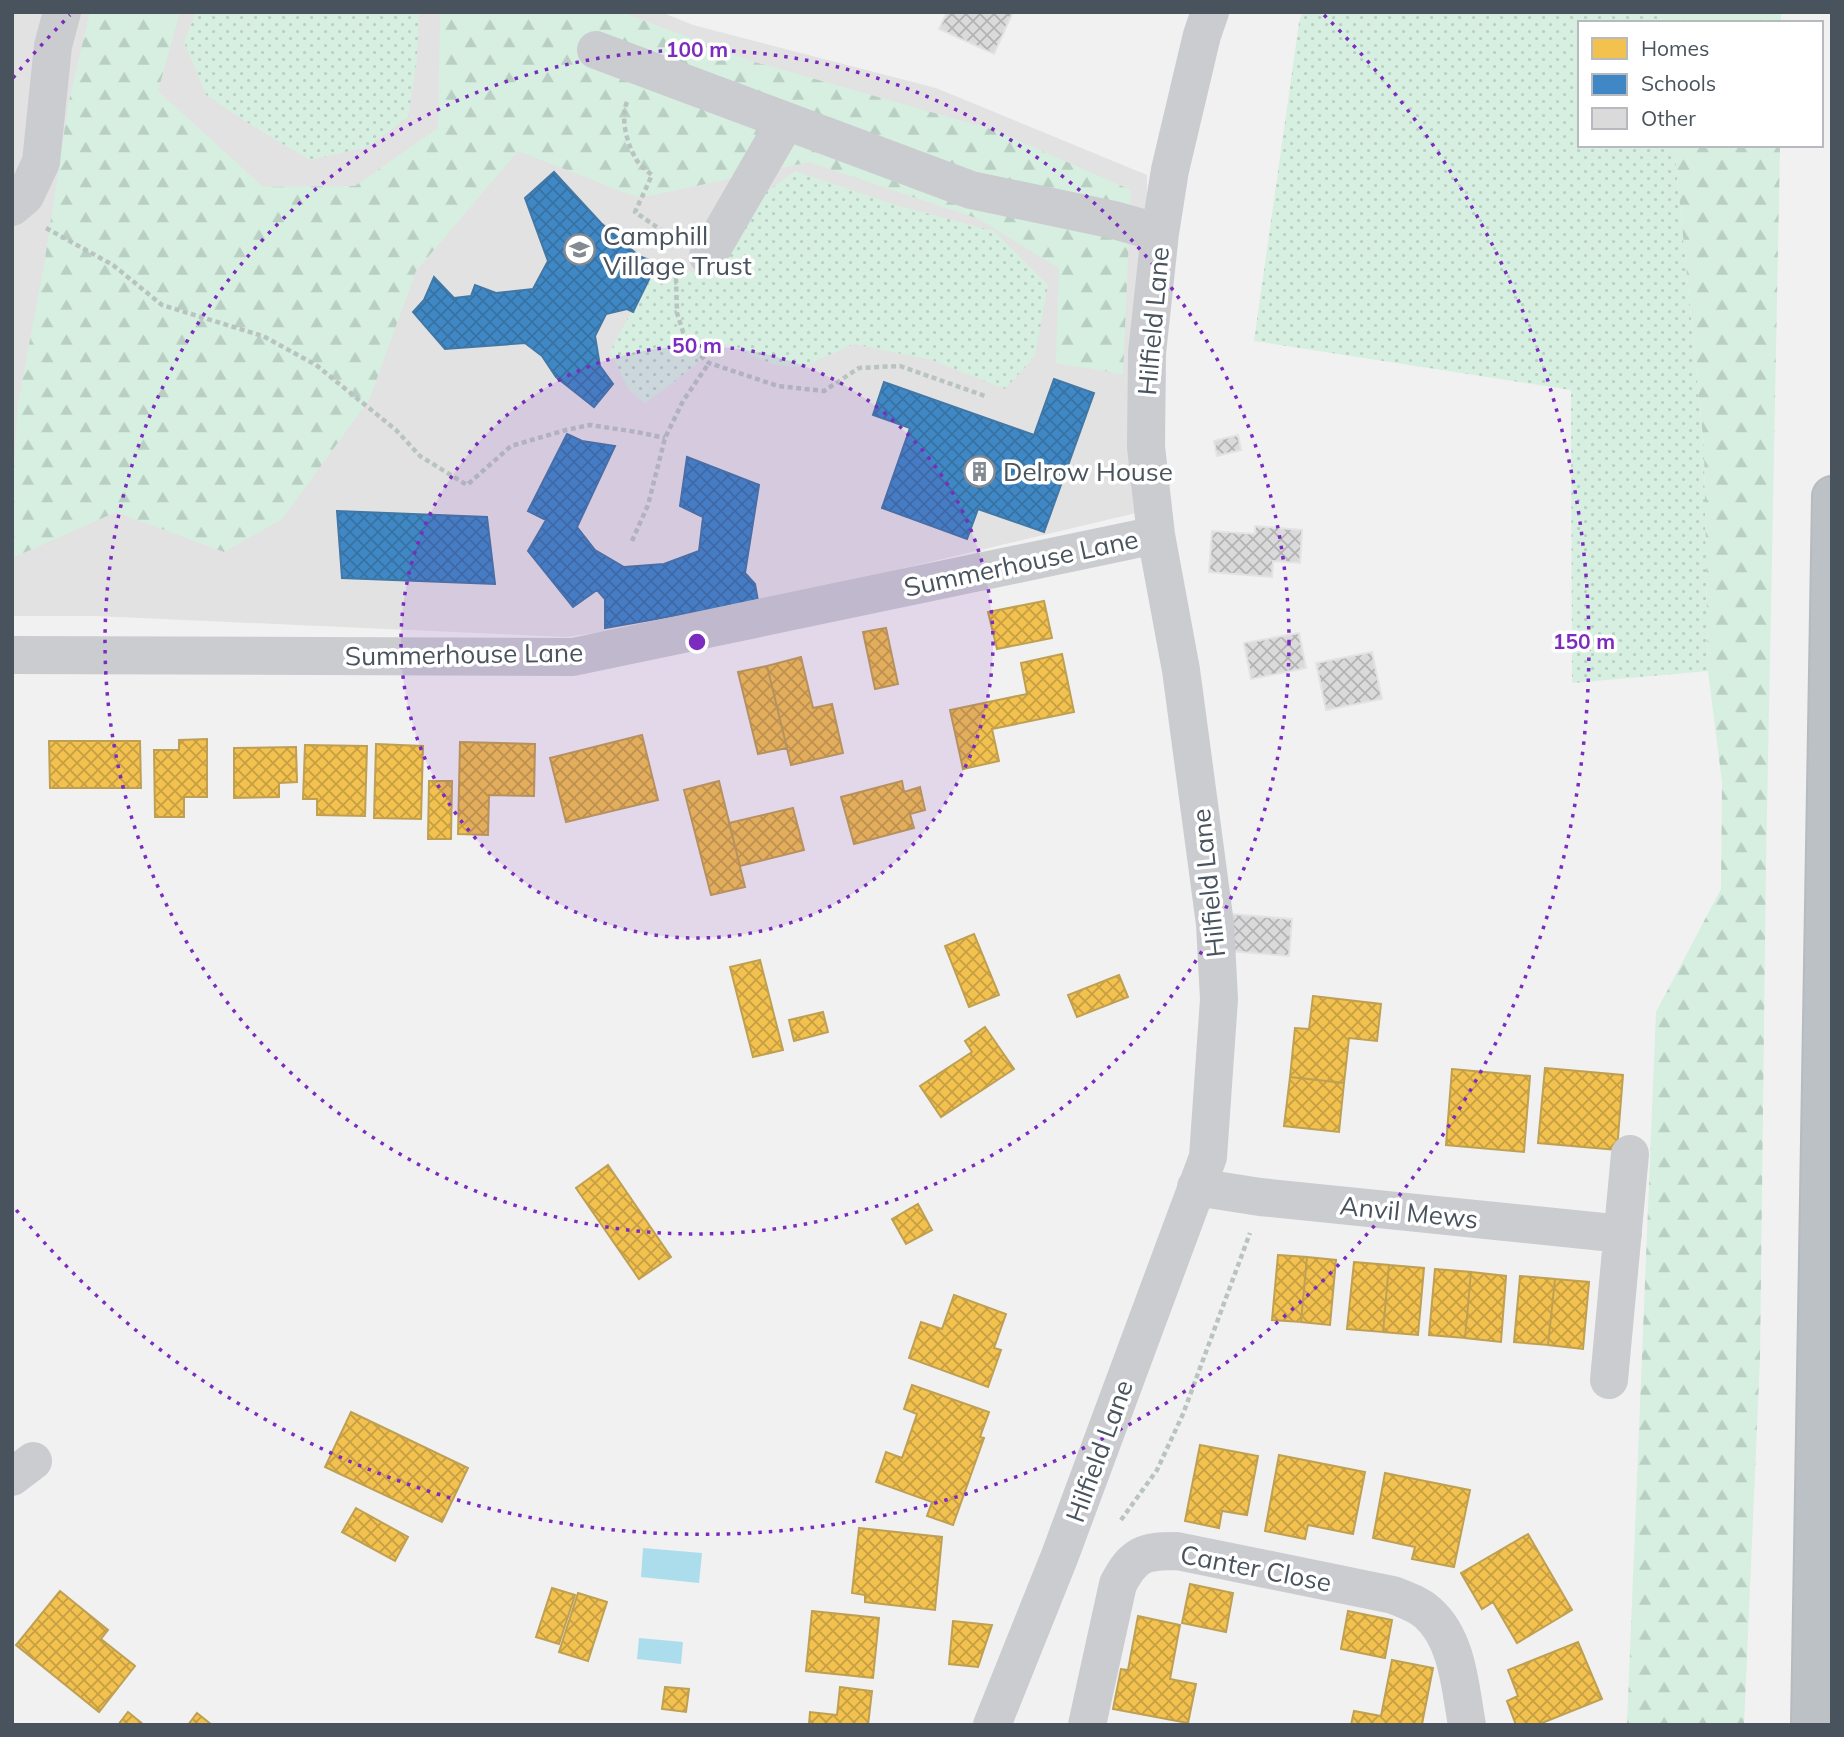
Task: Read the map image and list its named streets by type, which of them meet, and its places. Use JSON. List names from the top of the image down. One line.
{"streets":{"street":["Hilfield Lane","Summerhouse Lane","Anvil Mews","Canter Close"]},"crossings":[["Hilfield Lane","Summerhouse Lane"],["Hilfield Lane","Anvil Mews"]],"places":{"school or university":["Camphill Village Trust"],"building":["Delrow House"]},"legend":["Homes","Schools","Other"],"rings":["100 m","50 m","150 m"]}
